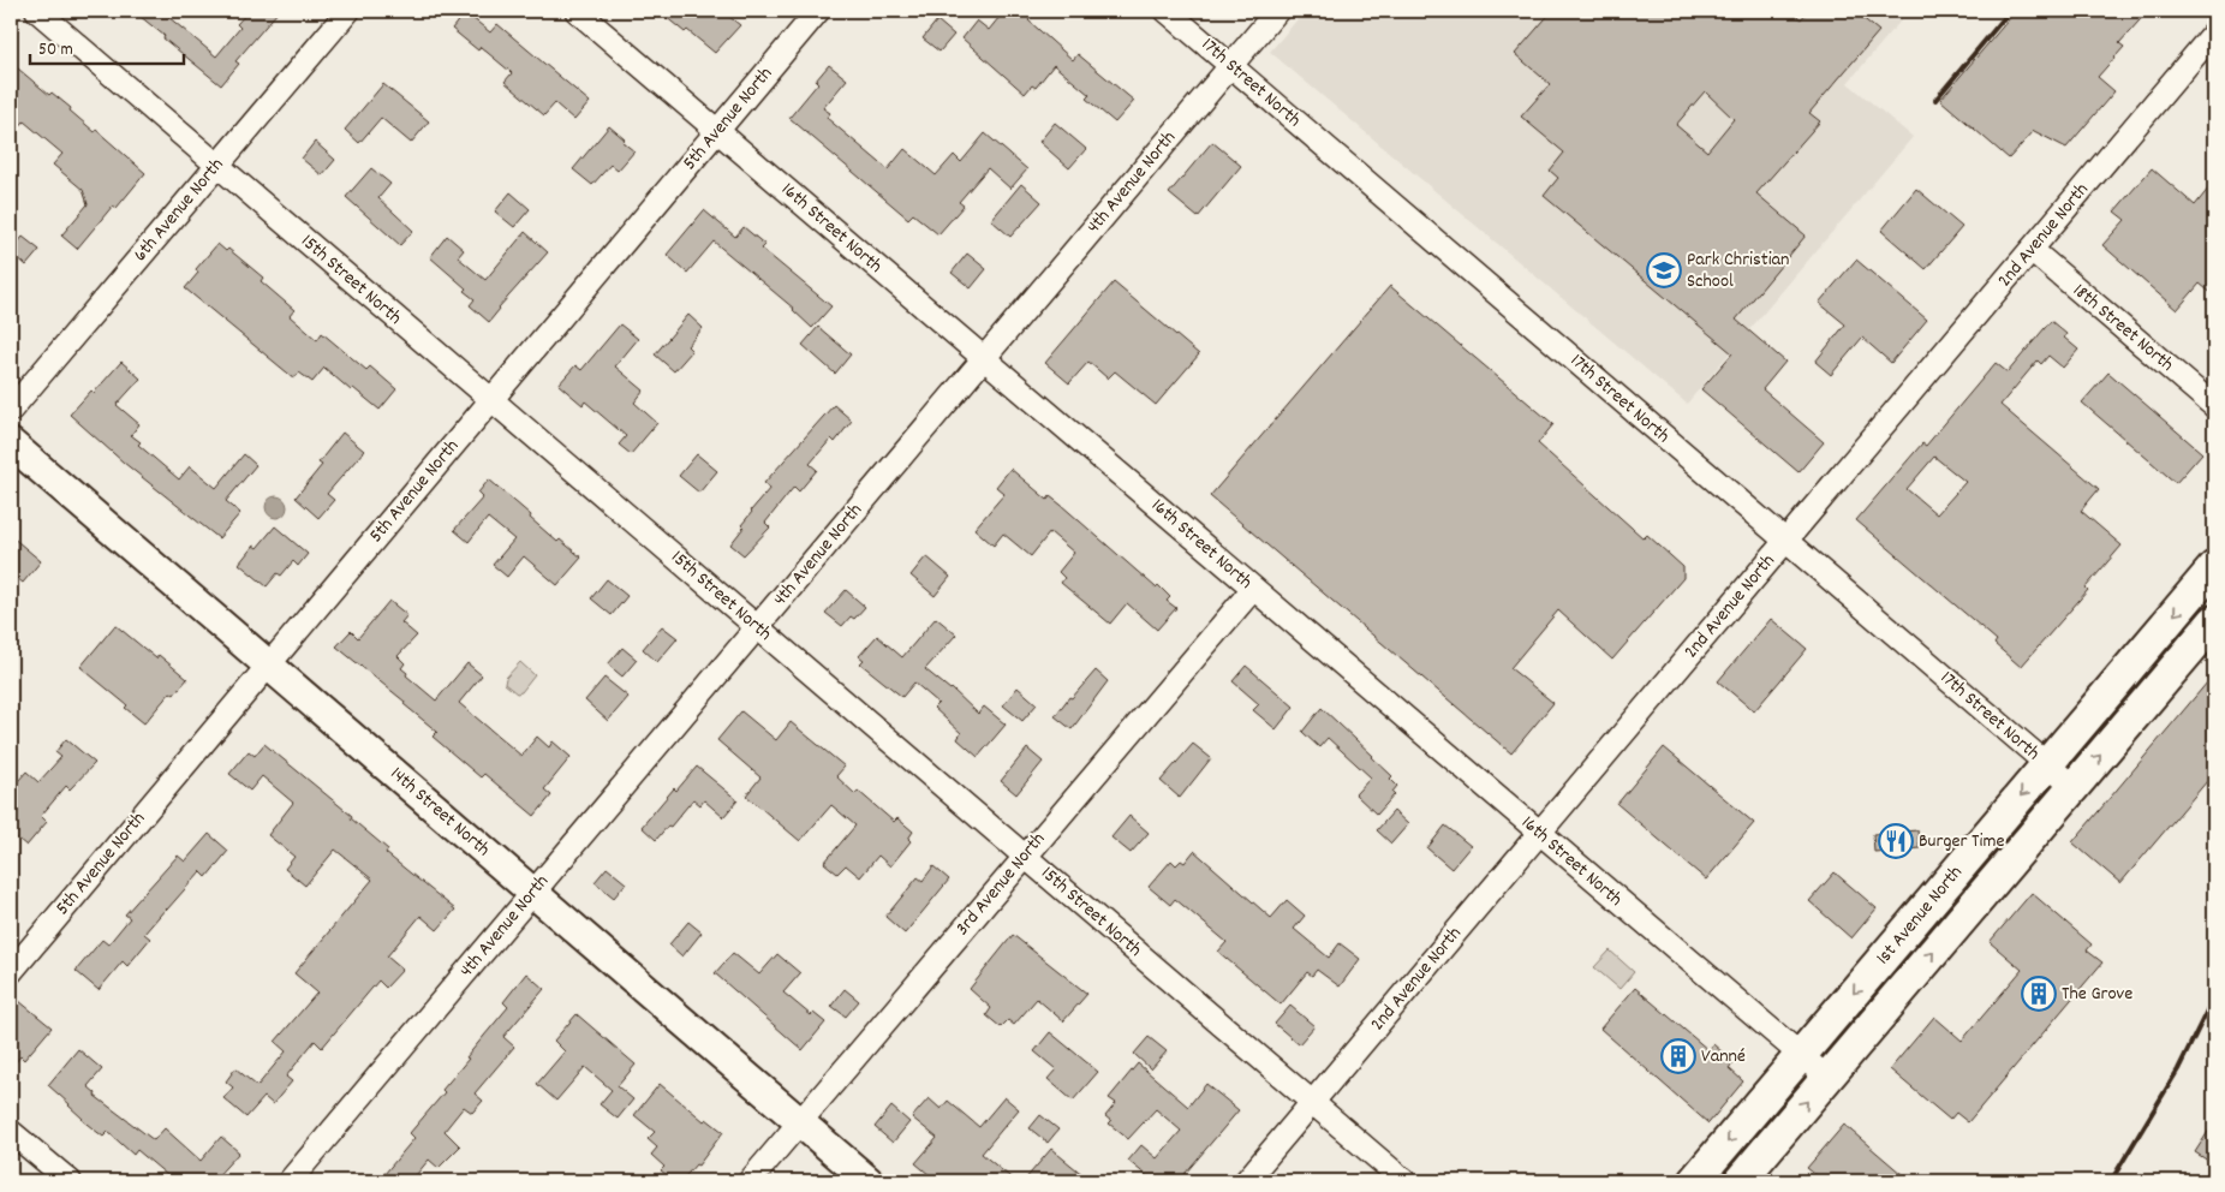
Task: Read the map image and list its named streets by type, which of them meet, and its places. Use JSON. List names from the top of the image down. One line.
{"streets":{"main road":["1st Avenue North"],"street":["17th Street North","5th Avenue North","4th Avenue North","6th Avenue North","16th Street North","2nd Avenue North","15th Street North","18th Street North","14th Street North","3rd Avenue North"]},"crossings":[["17th Street North","4th Avenue North"],["17th Street North","2nd Avenue North"],["17th Street North","1st Avenue North"],["5th Avenue North","16th Street North"],["5th Avenue North","15th Street North"],["5th Avenue North","14th Street North"],["4th Avenue North","16th Street North"],["4th Avenue North","15th Street North"],["4th Avenue North","14th Street North"],["6th Avenue North","15th Street North"],["16th Street North","2nd Avenue North"],["16th Street North","3rd Avenue North"],["16th Street North","1st Avenue North"],["2nd Avenue North","15th Street North"],["2nd Avenue North","18th Street North"],["15th Street North","3rd Avenue North"],["14th Street North","3rd Avenue North"]],"places":{"school or university":["Park Christian School"],"restaurant":["Burger Time"],"building":["The Grove","Vanné"]},"scale_bar":"50 m"}
